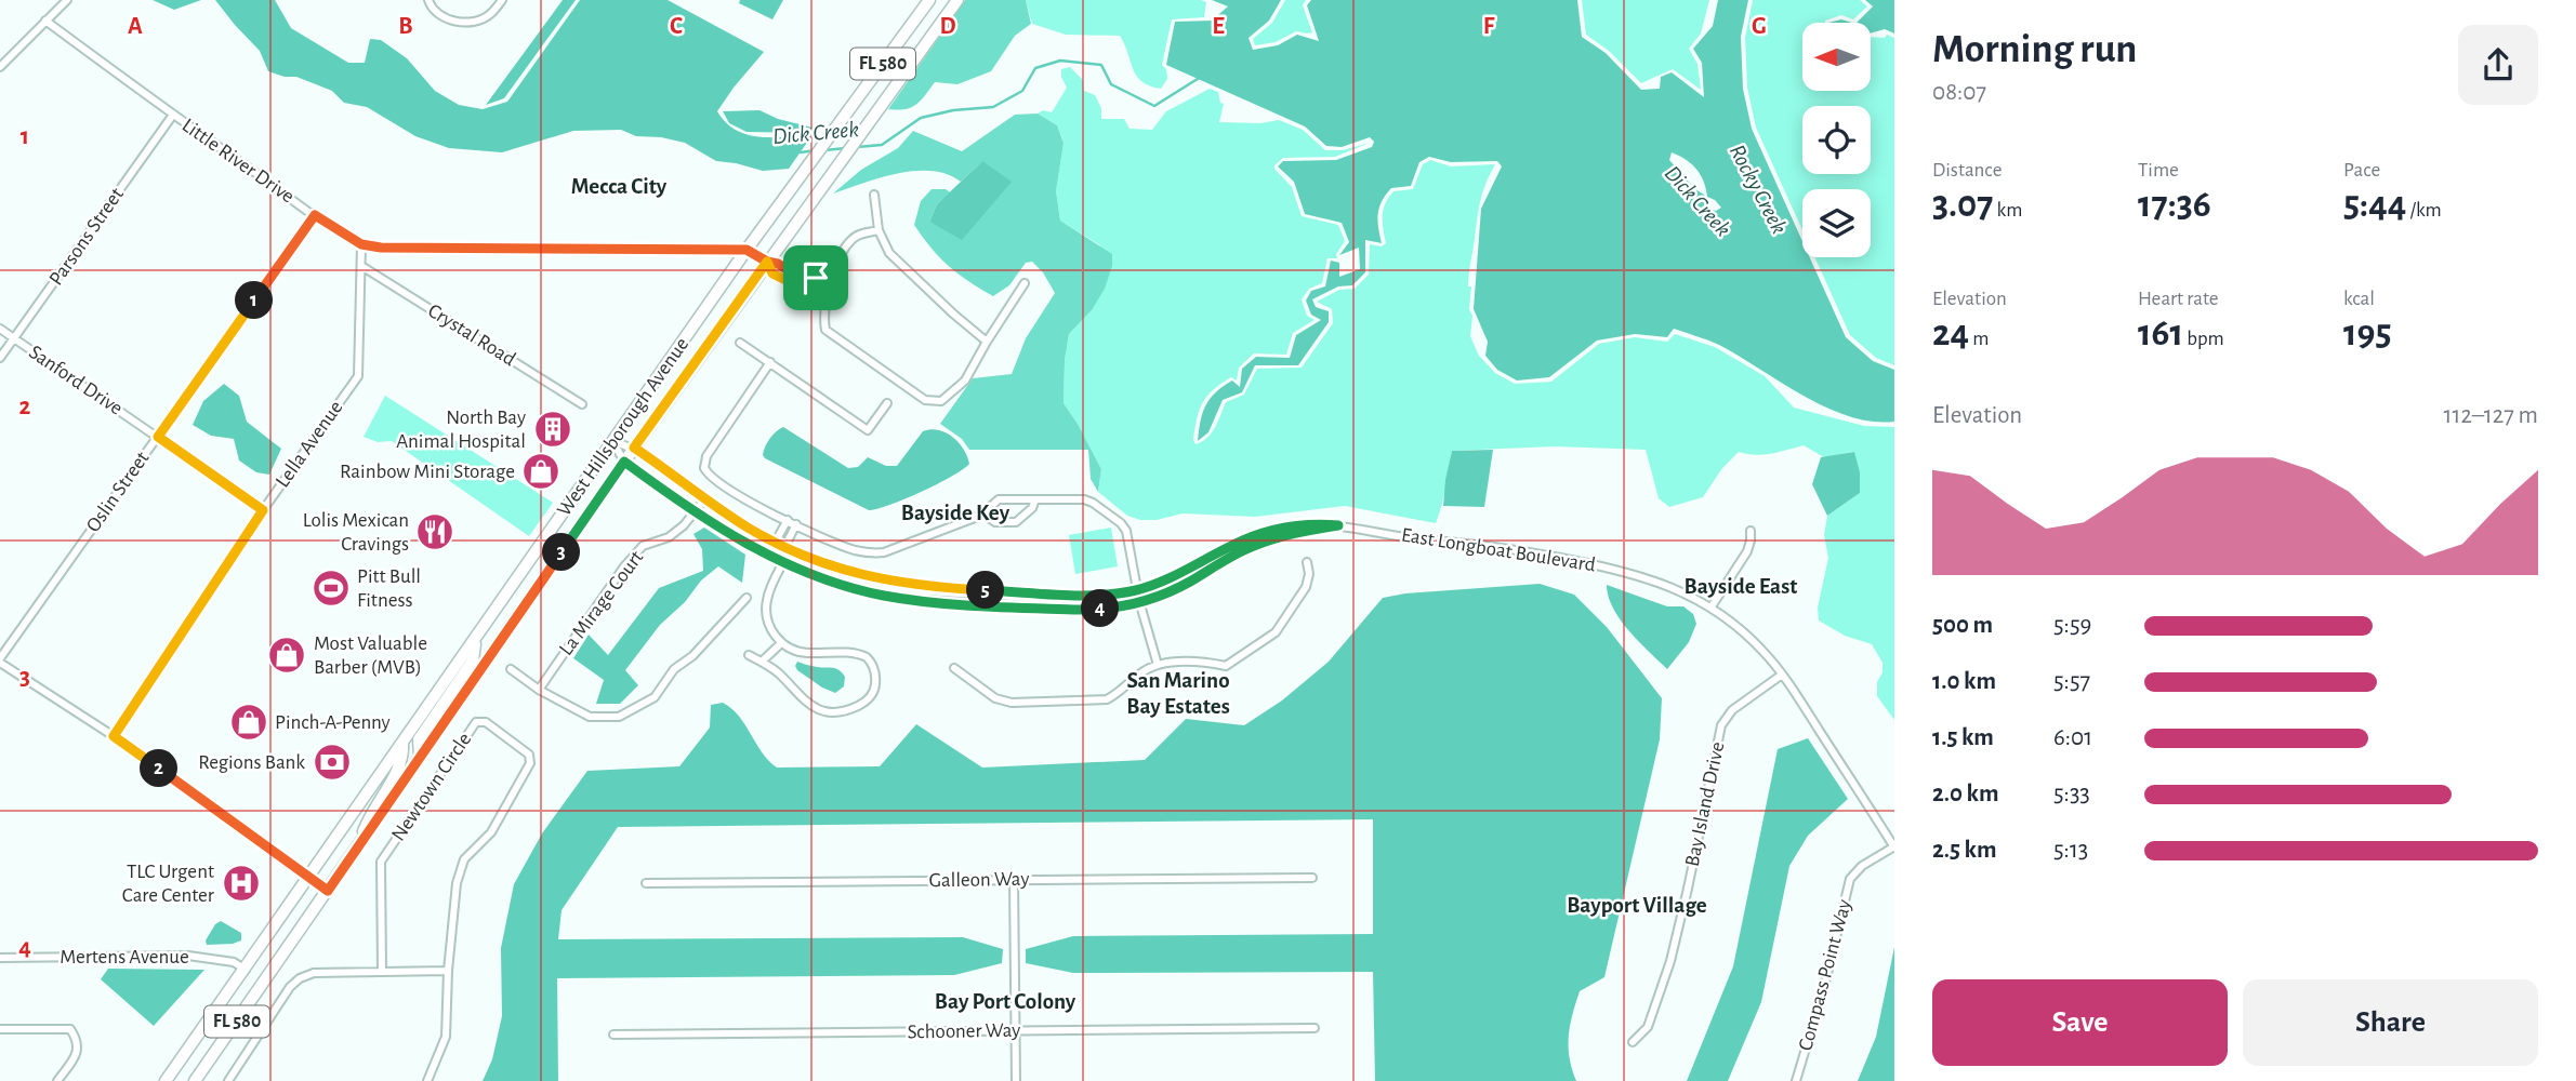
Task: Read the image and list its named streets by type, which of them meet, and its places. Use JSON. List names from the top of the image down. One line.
{"streets":{"main road":["FL 580","West Hillsborough Avenue"],"street":["Little River Drive","Parsons Street","Crystal Road","Sanford Drive","Lella Avenue","Oslin Street","East Longboat Boulevard","La Mirage Court","Newtown Circle","Bay Island Drive","Galleon Way","Mertens Avenue","Compass Point Way","Schooner Way"]},"crossings":[["Little River Drive","Parsons Street"],["Little River Drive","West Hillsborough Avenue"],["Little River Drive","Lella Avenue"],["Little River Drive","Oslin Street"],["Parsons Street","Sanford Drive"],["Crystal Road","Lella Avenue"],["Sanford Drive","Lella Avenue"],["Sanford Drive","Oslin Street"],["West Hillsborough Avenue","East Longboat Boulevard"],["West Hillsborough Avenue","Mertens Avenue"],["East Longboat Boulevard","La Mirage Court"],["East Longboat Boulevard","Bay Island Drive"],["East Longboat Boulevard","Compass Point Way"]],"districts":["Mecca City","Bayside Key","Bayside East","San Marino Bay Estates","Bayport Village","Bay Port Colony"],"water":["Dick Creek","Rocky Creek"],"places":{"building":["North Bay Animal Hospital"],"shop":["Rainbow Mini Storage","Most Valuable Barber (MVB)","Pinch-A-Penny"],"restaurant":["Lolis Mexican Cravings"],"sports":["Pitt Bull Fitness"],"bank":["Regions Bank"],"hospital":["TLC Urgent Care Center"]},"north":"left","page":{"heading":["Morning run","08:07"],"stats":[["Distance","3.07 km"],["Time","17:36"],["Pace","5:44 /km"],["Elevation","24 m"],["Heart rate","161 bpm"],["kcal","195"]],"pins":["1","3","5","4","2"],"chart":["Elevation","112–127 m"],"list":[{"name":"500 m","note":"5:59"},{"name":"1.0 km","note":"5:57"},{"name":"1.5 km","note":"6:01"},{"name":"2.0 km","note":"5:33"},{"name":"2.5 km","note":"5:13"}],"buttons":["Save","Share"]},"grid":{"columns":["A","B","C","D","E","F","G"],"rows":["1","2","3","4"]}}
